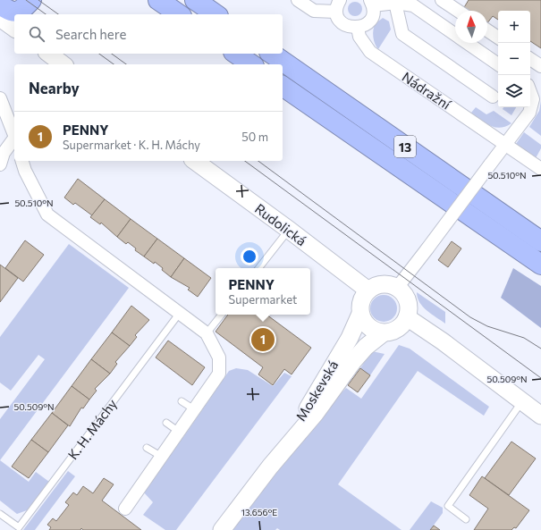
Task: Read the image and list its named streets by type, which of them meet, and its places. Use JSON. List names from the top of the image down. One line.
{"streets":{"highway":["13"],"street":["Nádražní","Rudolická","Moskevská"],"lane":["K. H. Máchy"]},"crossings":[["Rudolická","Moskevská"]],"north":"top","page":{"map_buttons":["+","−"],"search":"Search here","heading":"Nearby","list":[{"mark":"1","name":"PENNY","note":"Supermarket · K. H. Máchy","value":"50 m"}],"popup":["PENNY","Supermarket"],"pins":"1"},"coordinates":["50.510°N","50.509°N","13.656°E"]}
